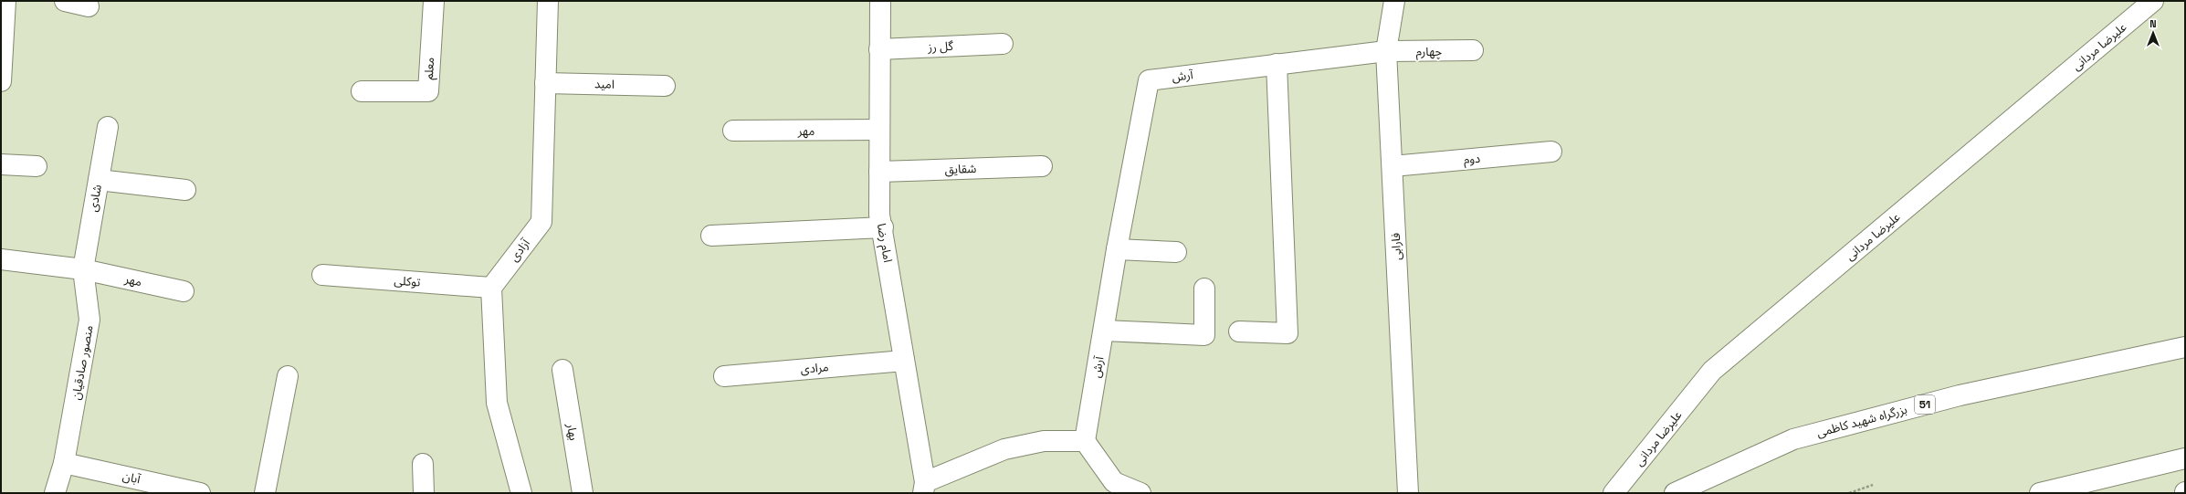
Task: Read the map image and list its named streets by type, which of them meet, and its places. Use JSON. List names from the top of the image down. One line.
{"streets":{"main road":["گل رز","علیرضا مردانی","چهارم","معلم","آرش","امید","مهر","دوم","شقایق","شادی","امام رضا","فارابی","آزادی","توکلی","منصور صادقیان","مرادی","51","بزرگراه شهید کاظمی","بهار","آبان"]},"crossings":[["گل رز","امام رضا"],["چهارم","آرش"],["چهارم","فارابی"],["آرش","امام رضا"],["آرش","فارابی"],["امید","آزادی"],["مهر","شادی"],["مهر","امام رضا"],["مهر","منصور صادقیان"],["دوم","فارابی"],["شقایق","امام رضا"],["شادی","منصور صادقیان"],["امام رضا","مرادی"],["آزادی","توکلی"],["منصور صادقیان","آبان"]],"north":"top"}
